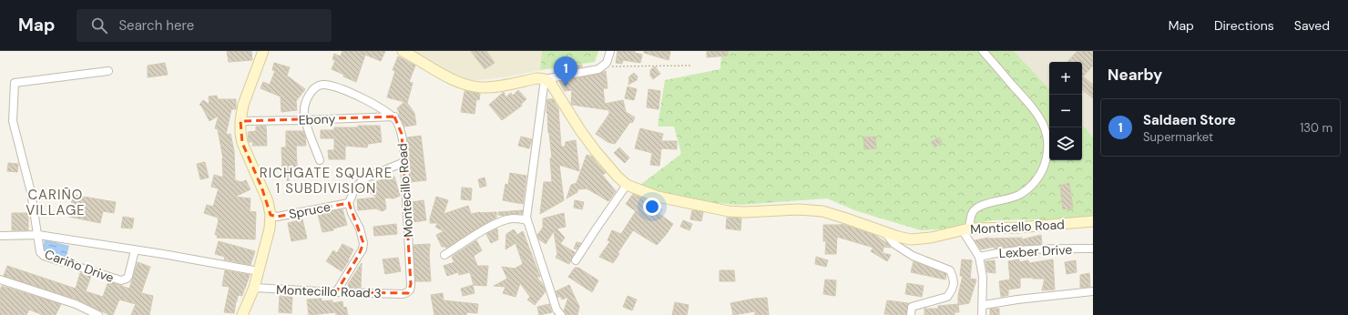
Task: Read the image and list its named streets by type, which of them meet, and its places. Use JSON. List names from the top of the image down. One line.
{"streets":{"main road":["Monticello Road"],"street":["Ebony","Montecillo Road","Spruce","Lexber Drive","Cariño Drive","Montecillo Road 3"]},"crossings":[["Ebony","Montecillo Road"],["Montecillo Road","Montecillo Road 3"]],"districts":["RICHGATE SQUARE 1 SUBDIVISION","CARIÑO VILLAGE"],"page":{"header":"Map","search":"Search here","nav":["Map","Directions","Saved"],"heading":"Nearby","pins":"1","map_buttons":["+","−"],"list":[{"mark":"1","name":"Saldaen Store","note":"Supermarket","value":"130 m"}]}}
